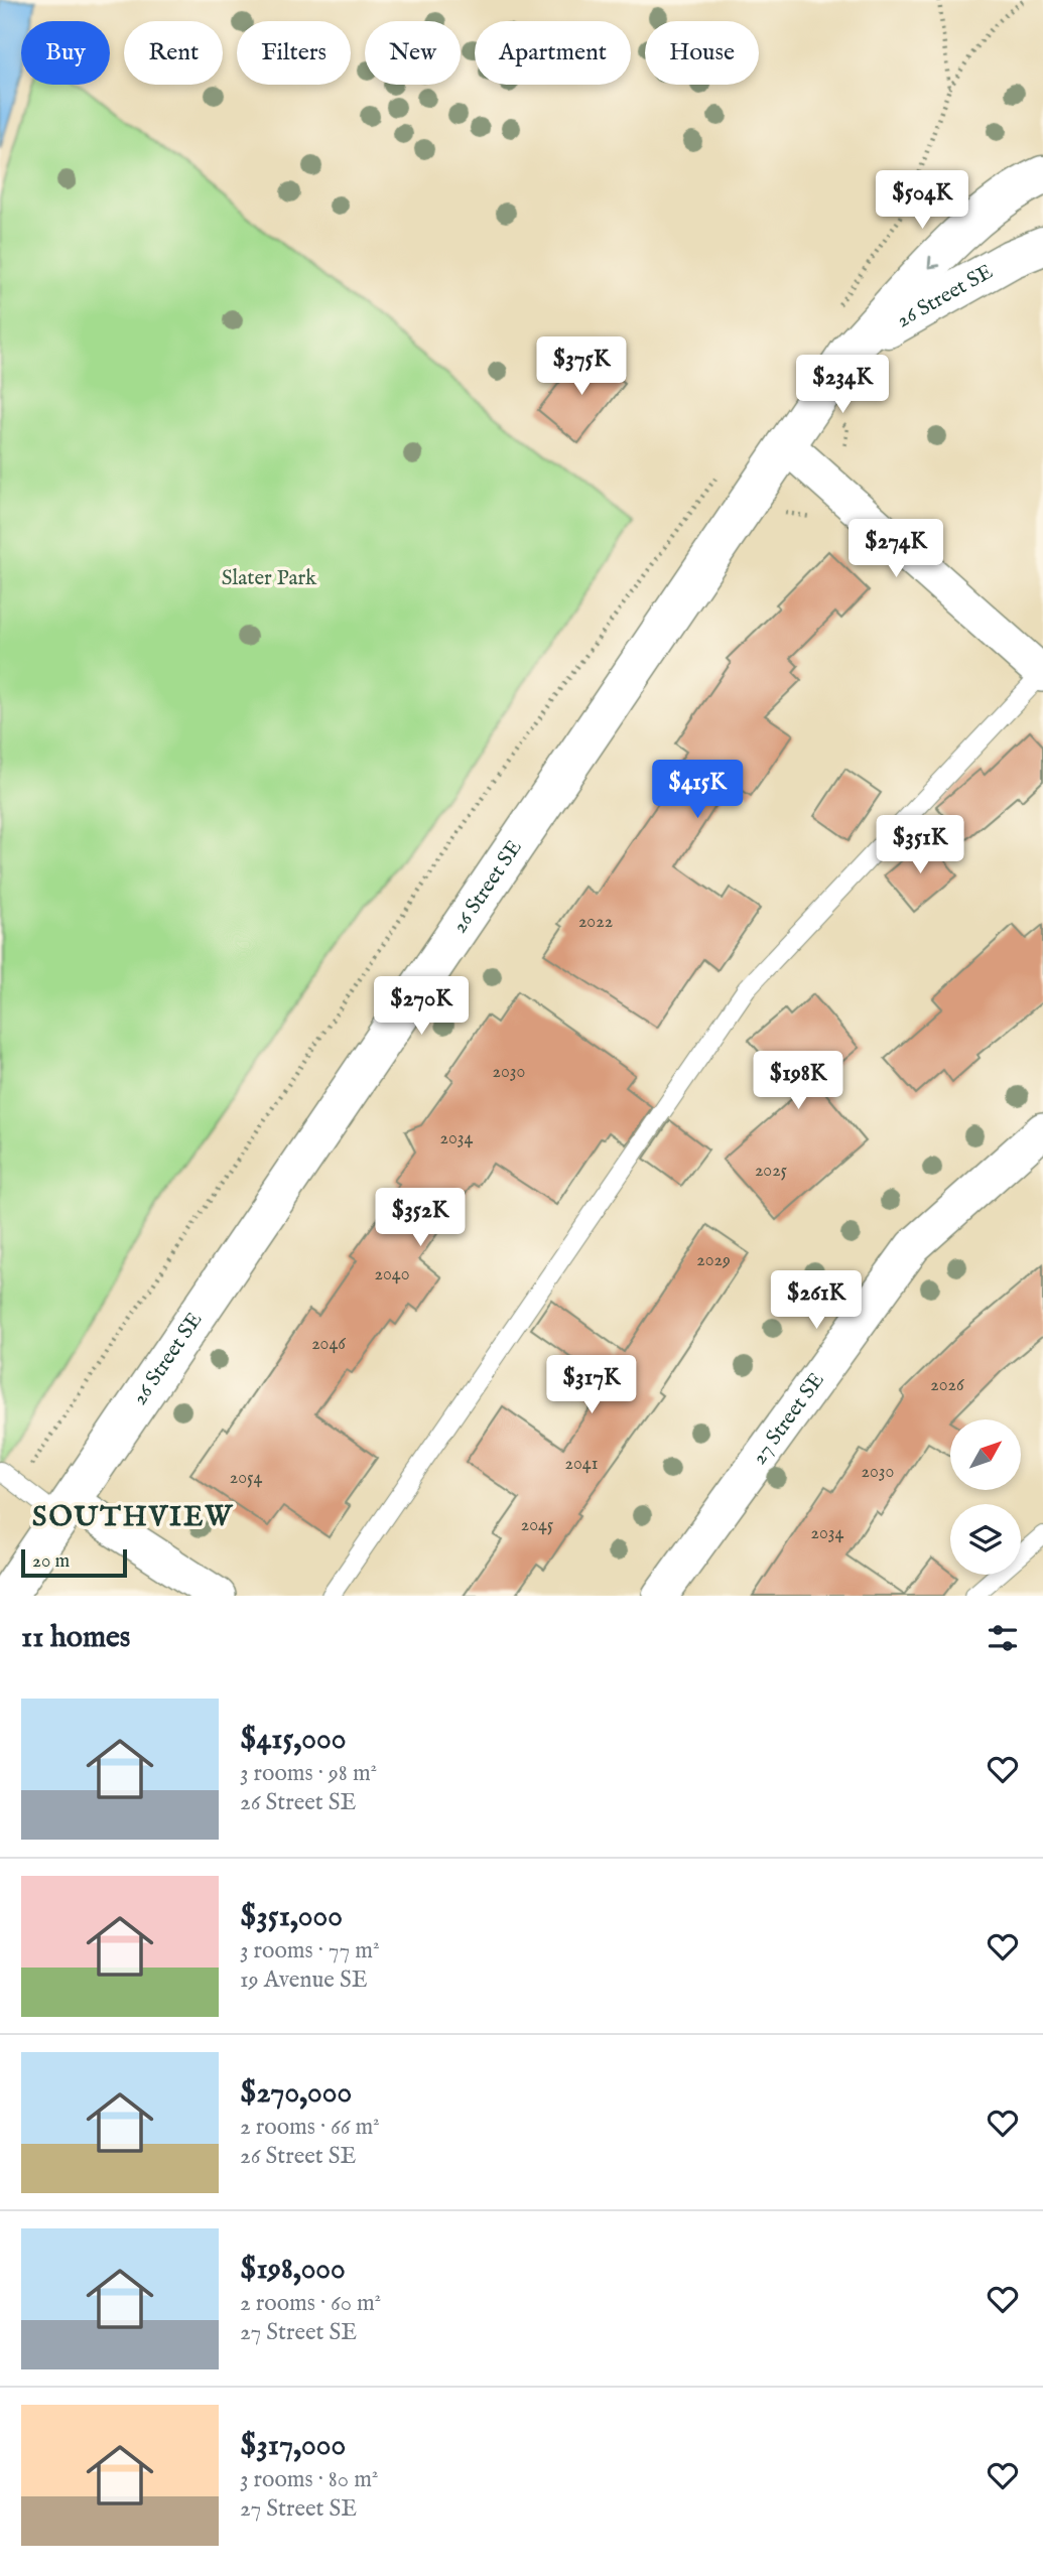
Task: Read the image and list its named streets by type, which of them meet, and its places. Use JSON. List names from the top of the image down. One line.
{"streets":{"street":["26 Street SE","27 Street SE"]},"districts":["SOUTHVIEW"],"parks":["Slater Park"],"house_numbers":["2022","2030","2034","2025","2029","2040","2046","2026","2041","2030","2054","2045","2034"],"scale_bar":"20 m","north":"top right","page":{"chip":["Buy","Rent","Filters","New","Apartment","House"],"price":["$504K","$375K","$234K","$274K","$415K","$351K","$270K","$198K","$352K","$261K","$317K"],"scale":"20 m","heading":"11 homes","list":[{"name":"$415,000","note":"3 rooms · 98 m² · 26 Street SE"},{"name":"$351,000","note":"3 rooms · 77 m² · 19 Avenue SE"},{"name":"$270,000","note":"2 rooms · 66 m² · 26 Street SE"},{"name":"$198,000","note":"2 rooms · 60 m² · 27 Street SE"},{"name":"$317,000","note":"3 rooms · 80 m² · 27 Street SE"}]}}
